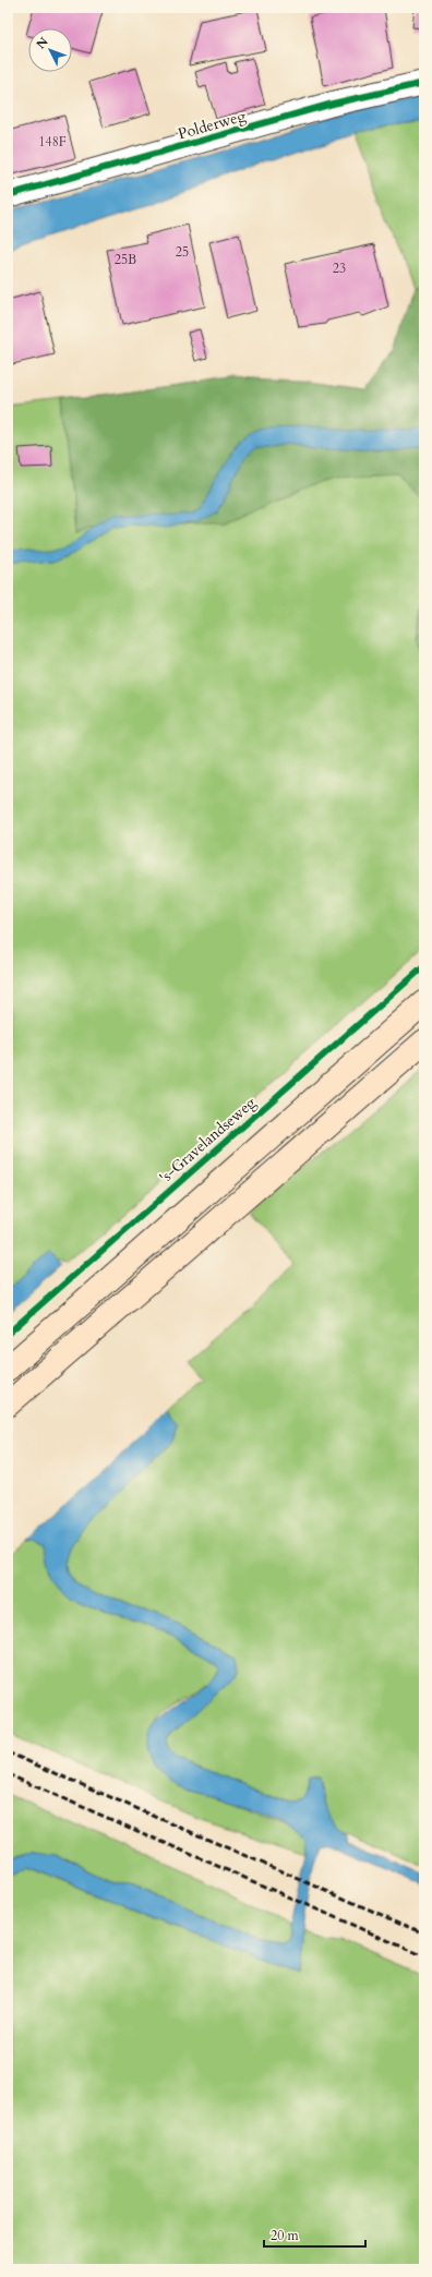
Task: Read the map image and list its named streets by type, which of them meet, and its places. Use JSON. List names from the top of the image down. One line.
{"streets":{"street":["Polderweg"],"cycle path":["'s-Gravelandseweg"]},"house_numbers":["148F","25","25B","23"],"scale_bar":"20 m","north":"top left"}
